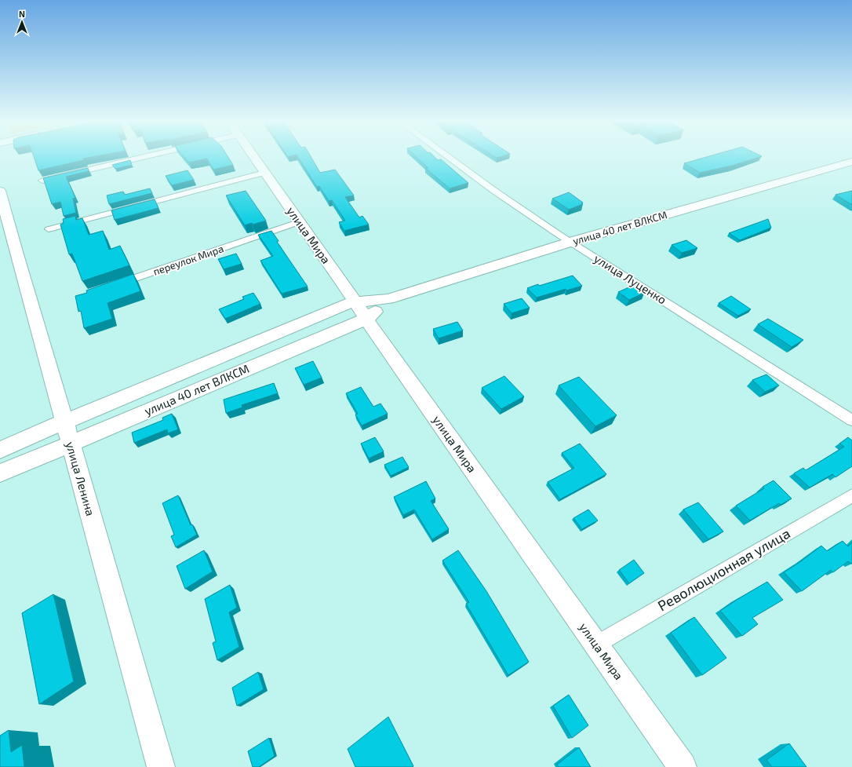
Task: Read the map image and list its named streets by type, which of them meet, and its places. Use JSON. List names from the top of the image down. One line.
{"streets":{"street":["улица 40 лет ВЛКСМ","улица Мира","переулок Мира","улица Луценко","улица Ленина","Революционная улица"]},"crossings":[["улица 40 лет ВЛКСМ","улица Мира"],["улица 40 лет ВЛКСМ","улица Луценко"],["улица 40 лет ВЛКСМ","улица Ленина"],["улица Мира","переулок Мира"],["улица Мира","Революционная улица"]],"north":"top"}
